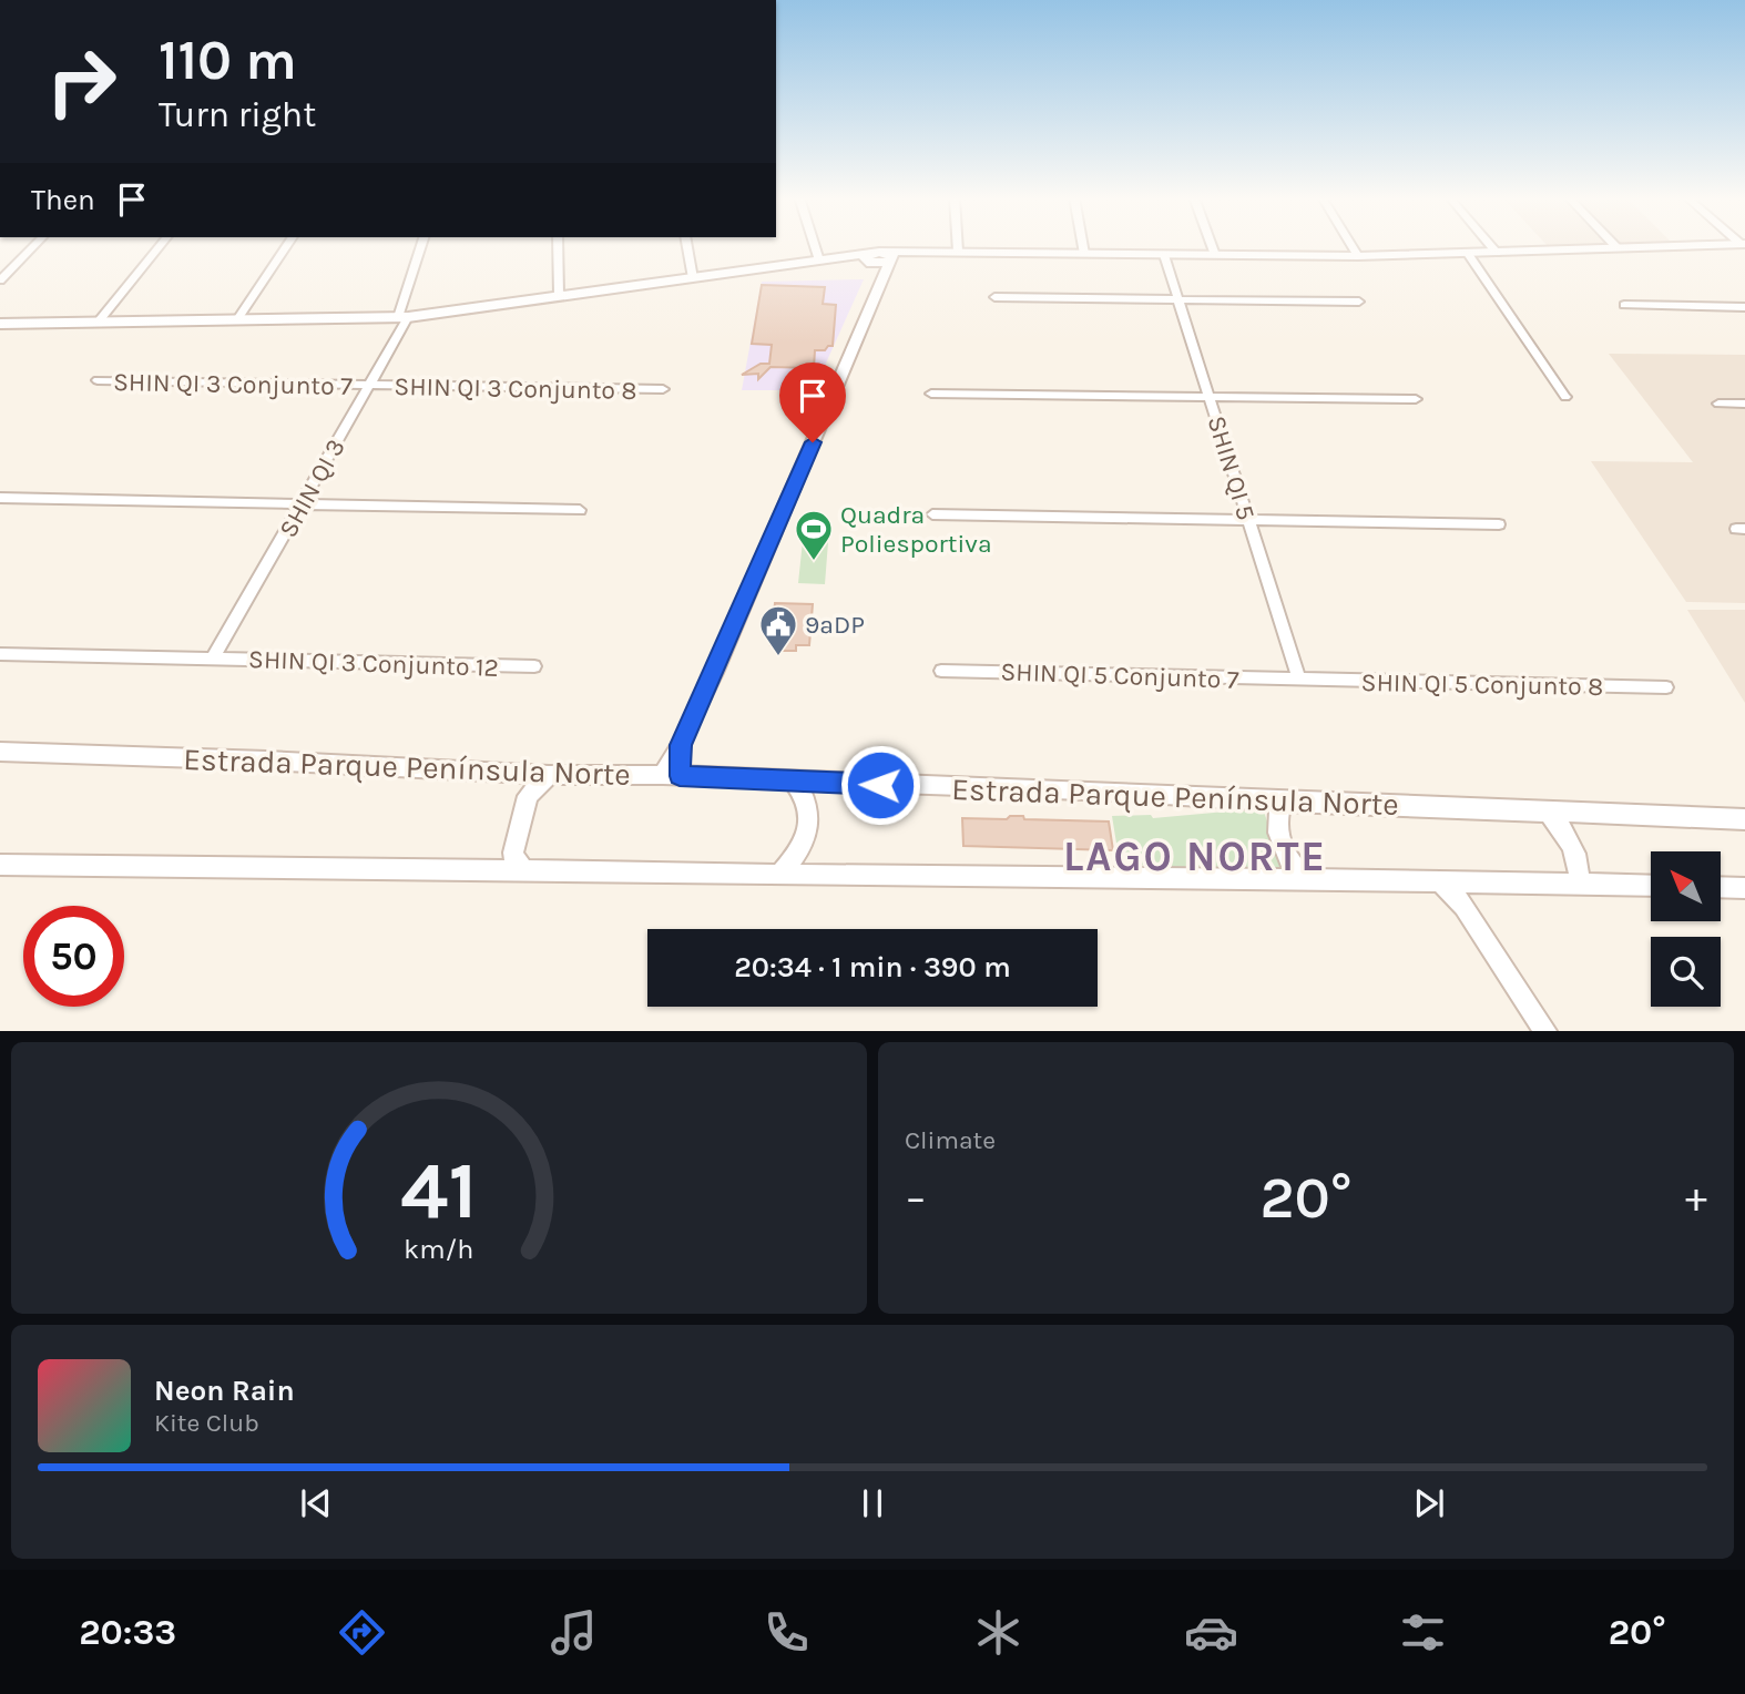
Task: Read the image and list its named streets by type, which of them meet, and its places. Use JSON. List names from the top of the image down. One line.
{"streets":{"street":["SHIN QI 3 Conjunto 7","SHIN QI 3 Conjunto 8","SHIN QI 5","SHIN QI 3","SHIN QI 3 Conjunto 12","SHIN QI 5 Conjunto 7","SHIN QI 5 Conjunto 8","Estrada Parque Península Norte"]},"crossings":[["SHIN QI 3 Conjunto 7","SHIN QI 3 Conjunto 8"],["SHIN QI 3 Conjunto 7","SHIN QI 3"],["SHIN QI 3 Conjunto 8","SHIN QI 3"],["SHIN QI 5","SHIN QI 5 Conjunto 7"],["SHIN QI 5","SHIN QI 5 Conjunto 8"],["SHIN QI 3","SHIN QI 3 Conjunto 12"],["SHIN QI 5 Conjunto 7","SHIN QI 5 Conjunto 8"]],"districts":["LAGO NORTE"],"places":{"sports":["Quadra Poliesportiva"],"public building":["9ªDP"]},"north":"top left","page":{"turn":["110 m","Turn right"],"then":"Then","limit":"50","trip":"20:34 · 1 min · 390 m","tile":"Climate","heat":["−","20°","+"],"song":["Neon Rain","Kite Club"],"tabs":["20:33","20°"],"gauge":["41","km/h"]}}
